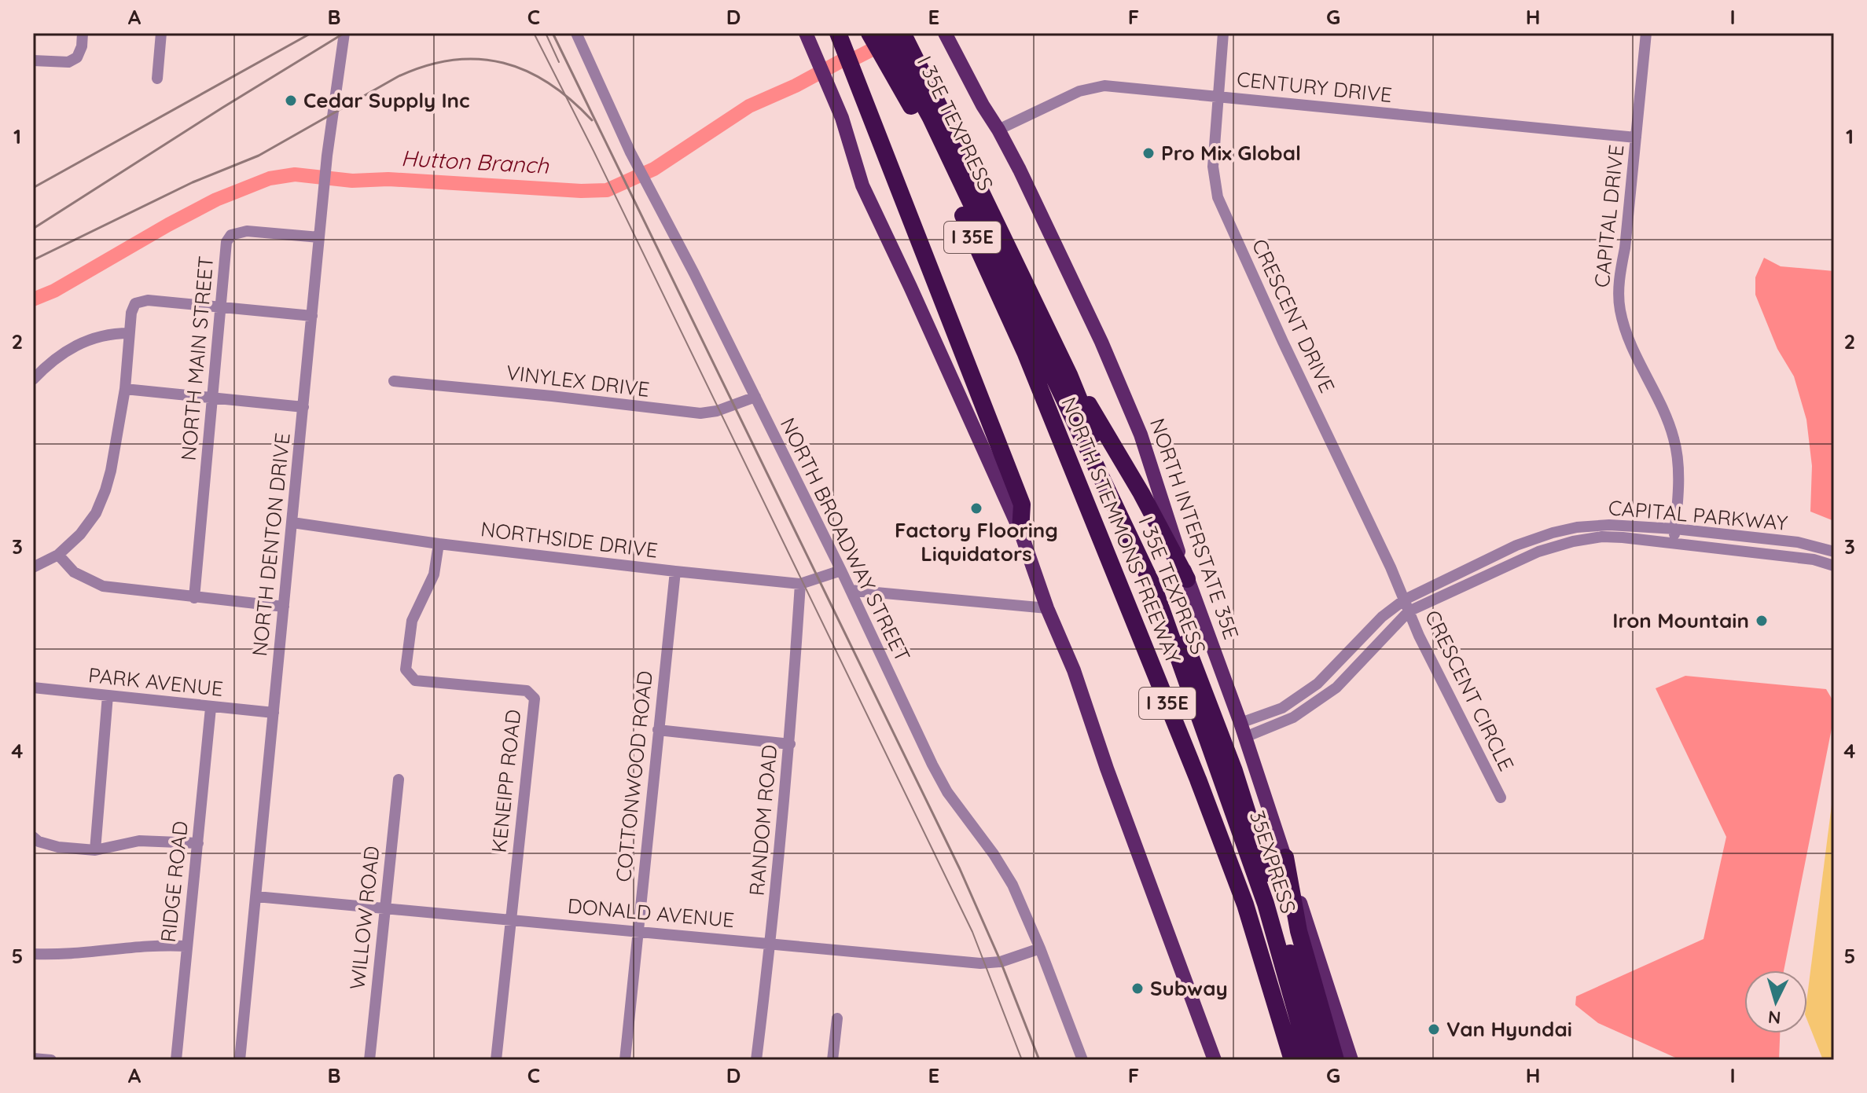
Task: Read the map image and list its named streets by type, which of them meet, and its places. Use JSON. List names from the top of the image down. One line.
{"streets":{"highway":["I 35E TEXPRESS","I 35E","NORTH STEMMONS FREEWAY","35EXPRESS"],"main road":["NORTH INTERSTATE 35E"],"street":["CENTURY DRIVE","CAPITAL DRIVE","CRESCENT DRIVE","NORTH MAIN STREET","VINYLEX DRIVE","CAPITAL PARKWAY","NORTHSIDE DRIVE","NORTH BROADWAY STREET","NORTH DENTON DRIVE","PARK AVENUE","CRESCENT CIRCLE","COTTONWOOD ROAD","KENEIPP ROAD","RANDOM ROAD","RIDGE ROAD","DONALD AVENUE","WILLOW ROAD"]},"crossings":[["CENTURY DRIVE","CAPITAL DRIVE"],["CENTURY DRIVE","CRESCENT DRIVE"],["CENTURY DRIVE","NORTH INTERSTATE 35E"],["I 35E TEXPRESS","NORTH STEMMONS FREEWAY"],["I 35E TEXPRESS","35EXPRESS"],["CAPITAL DRIVE","CAPITAL PARKWAY"],["CRESCENT DRIVE","CAPITAL PARKWAY"],["CRESCENT DRIVE","CRESCENT CIRCLE"],["NORTH MAIN STREET","NORTH DENTON DRIVE"],["VINYLEX DRIVE","NORTH BROADWAY STREET"],["CAPITAL PARKWAY","NORTH INTERSTATE 35E"],["CAPITAL PARKWAY","CRESCENT CIRCLE"],["NORTHSIDE DRIVE","NORTH BROADWAY STREET"],["NORTHSIDE DRIVE","NORTH DENTON DRIVE"],["NORTHSIDE DRIVE","COTTONWOOD ROAD"],["NORTHSIDE DRIVE","KENEIPP ROAD"],["NORTHSIDE DRIVE","RANDOM ROAD"],["NORTH BROADWAY STREET","DONALD AVENUE"],["NORTH DENTON DRIVE","PARK AVENUE"],["NORTH DENTON DRIVE","DONALD AVENUE"],["PARK AVENUE","RIDGE ROAD"],["COTTONWOOD ROAD","DONALD AVENUE"],["KENEIPP ROAD","DONALD AVENUE"],["RANDOM ROAD","DONALD AVENUE"],["DONALD AVENUE","WILLOW ROAD"]],"water":["Hutton Branch"],"places":["Cedar Supply Inc","Pro Mix Global","Factory Flooring Liquidators","Iron Mountain","Subway","Van Hyundai"],"north":"bottom","grid":{"columns":["A","B","C","D","E","F","G","H","I"],"rows":["1","2","3","4","5"]}}
